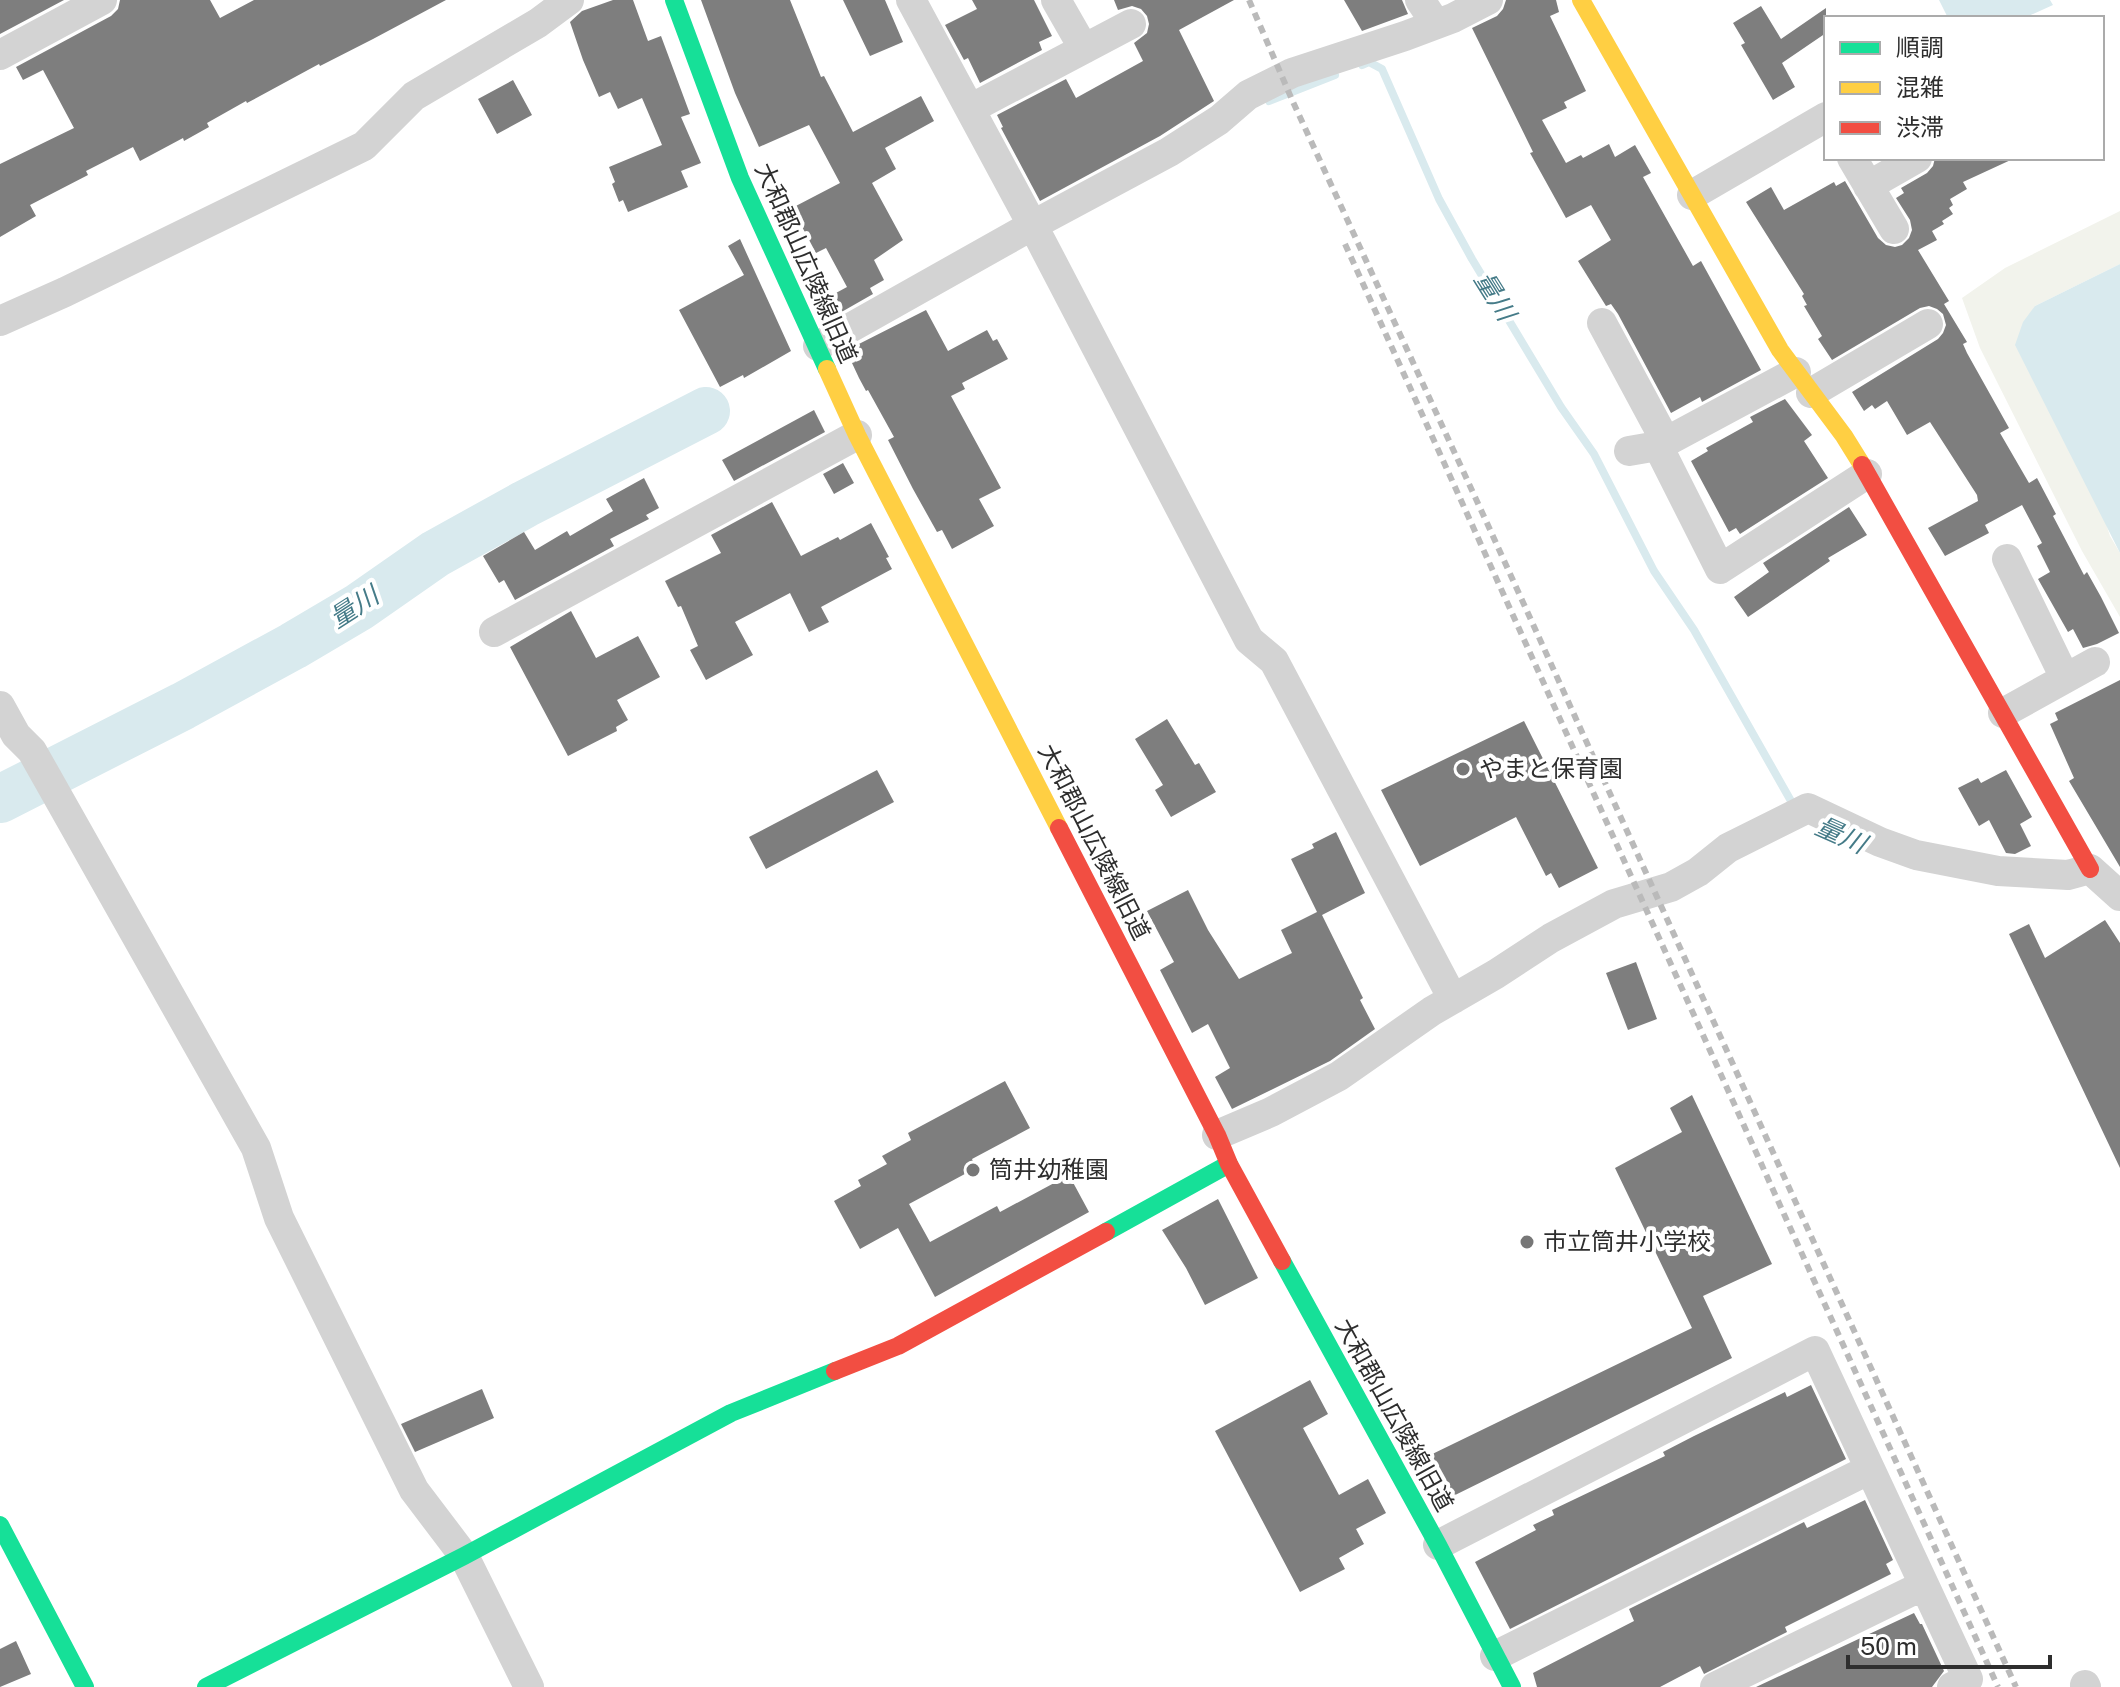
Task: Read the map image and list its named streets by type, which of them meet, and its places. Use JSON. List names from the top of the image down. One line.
{"streets":{"street":["大和郡山広陵線旧道"]},"water":["量川"],"places":["やまと保育園","筒井幼稚園","市立筒井小学校"],"legend":["順調","混雑","渋滞"],"scale_bar":"50 m"}
